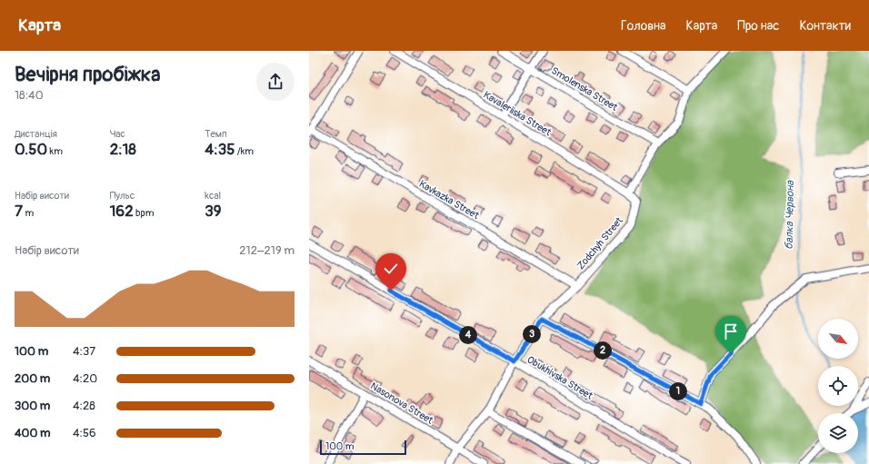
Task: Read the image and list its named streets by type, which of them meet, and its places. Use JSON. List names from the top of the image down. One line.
{"streets":{"street":["Smolenska Street","Kavaleriiska Street","Kavkazka Street","Zodchyh Street","Obukhivska Street","Nasonova Street"]},"crossings":[["Kavaleriiska Street","Zodchyh Street"],["Kavkazka Street","Zodchyh Street"]],"water":["балка Червона"],"scale_bar":"100 m","north":"bottom right","page":{"header":"Карта","nav":["Головна","Карта","Про нас","Контакти"],"heading":["Вечірня пробіжка","18:40"],"stats":[["Дистанція","0.50 km"],["Час","2:18"],["Темп","4:35 /km"],["Набір висоти","7 m"],["Пульс","162 bpm"],["kcal","39"]],"chart":["Набір висоти","212–219 m"],"pins":["3","4","2","1"],"list":[{"name":"100 m","note":"4:37"},{"name":"200 m","note":"4:20"},{"name":"300 m","note":"4:28"},{"name":"400 m","note":"4:56"}],"scale":"100 m"}}
